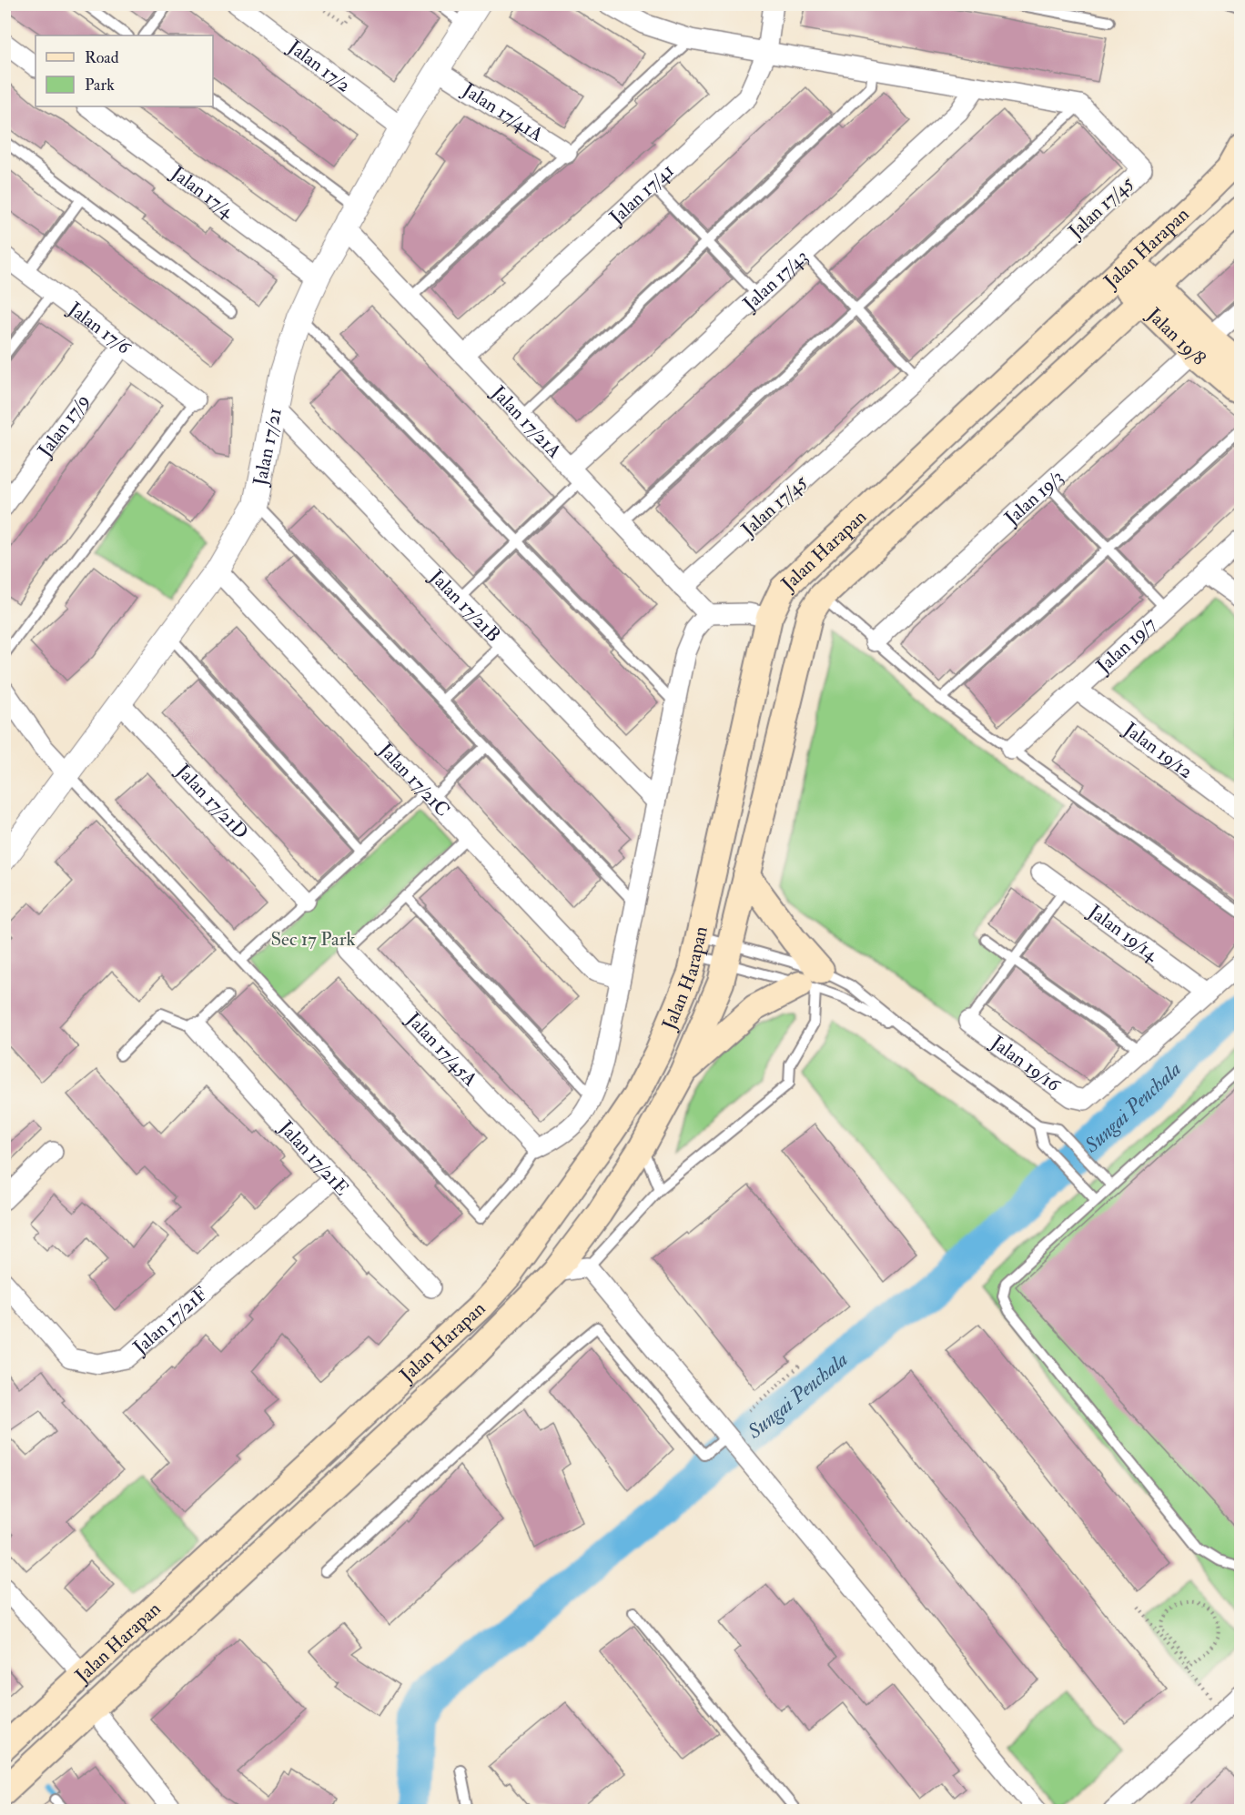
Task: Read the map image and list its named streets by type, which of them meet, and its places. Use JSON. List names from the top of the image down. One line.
{"streets":{"main road":["Jalan Harapan","Jalan 19/8"],"street":["Jalan 17/2","Jalan 17/41A","Jalan 17/4","Jalan 17/41","Jalan 17/45","Jalan 17/43","Jalan 17/6","Jalan 17/21A","Jalan 17/9","Jalan 17/21","Jalan 19/3","Jalan 17/21B","Jalan 19/7","Jalan 19/12","Jalan 17/21C","Jalan 17/21D","Jalan 19/14","Jalan 17/45A","Jalan 19/16","Jalan 17/21E","Jalan 17/21F"]},"crossings":[["Jalan 17/2","Jalan 17/21"],["Jalan 17/41A","Jalan 17/21"],["Jalan 17/4","Jalan 17/21"],["Jalan 17/41","Jalan 17/21A"],["Jalan 17/45","Jalan 17/21A"],["Jalan Harapan","Jalan 19/8"],["Jalan 17/43","Jalan 17/21A"],["Jalan 17/6","Jalan 17/9"],["Jalan 19/8","Jalan 19/3"],["Jalan 17/21A","Jalan 17/21"],["Jalan 17/21","Jalan 17/21B"],["Jalan 17/21","Jalan 17/21C"],["Jalan 17/21","Jalan 17/21D"],["Jalan 19/7","Jalan 19/12"],["Jalan 17/21E","Jalan 17/21F"]],"water":["Sungai Penchala"],"parks":["Sec 17 Park"],"legend":["Road","Park"]}
